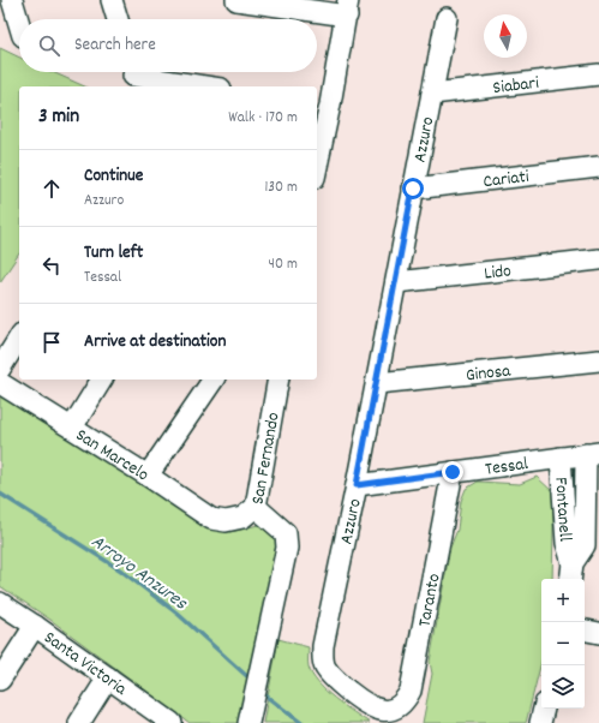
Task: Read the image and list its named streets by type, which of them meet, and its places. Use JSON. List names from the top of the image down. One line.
{"streets":{"street":["Siabari","Azzuro","Cariati","Lido","Ginosa","San Marcelo","San Fernando","Tessal","Fontanell","Taranto","Santa Victoria"]},"crossings":[["Siabari","Azzuro"],["Azzuro","Cariati"],["Azzuro","Lido"],["Azzuro","Ginosa"],["Azzuro","Tessal"],["Azzuro","Taranto"],["San Marcelo","San Fernando"],["Tessal","Fontanell"],["Tessal","Taranto"]],"water":["Arroyo Anzures"],"north":"top","page":{"search":"Search here","heading":["3 min","Walk · 170 m"],"list":[["Continue","Azzuro","130 m"],["Turn left","Tessal","40 m"],"Arrive at destination"],"map_buttons":["+","−"]}}
